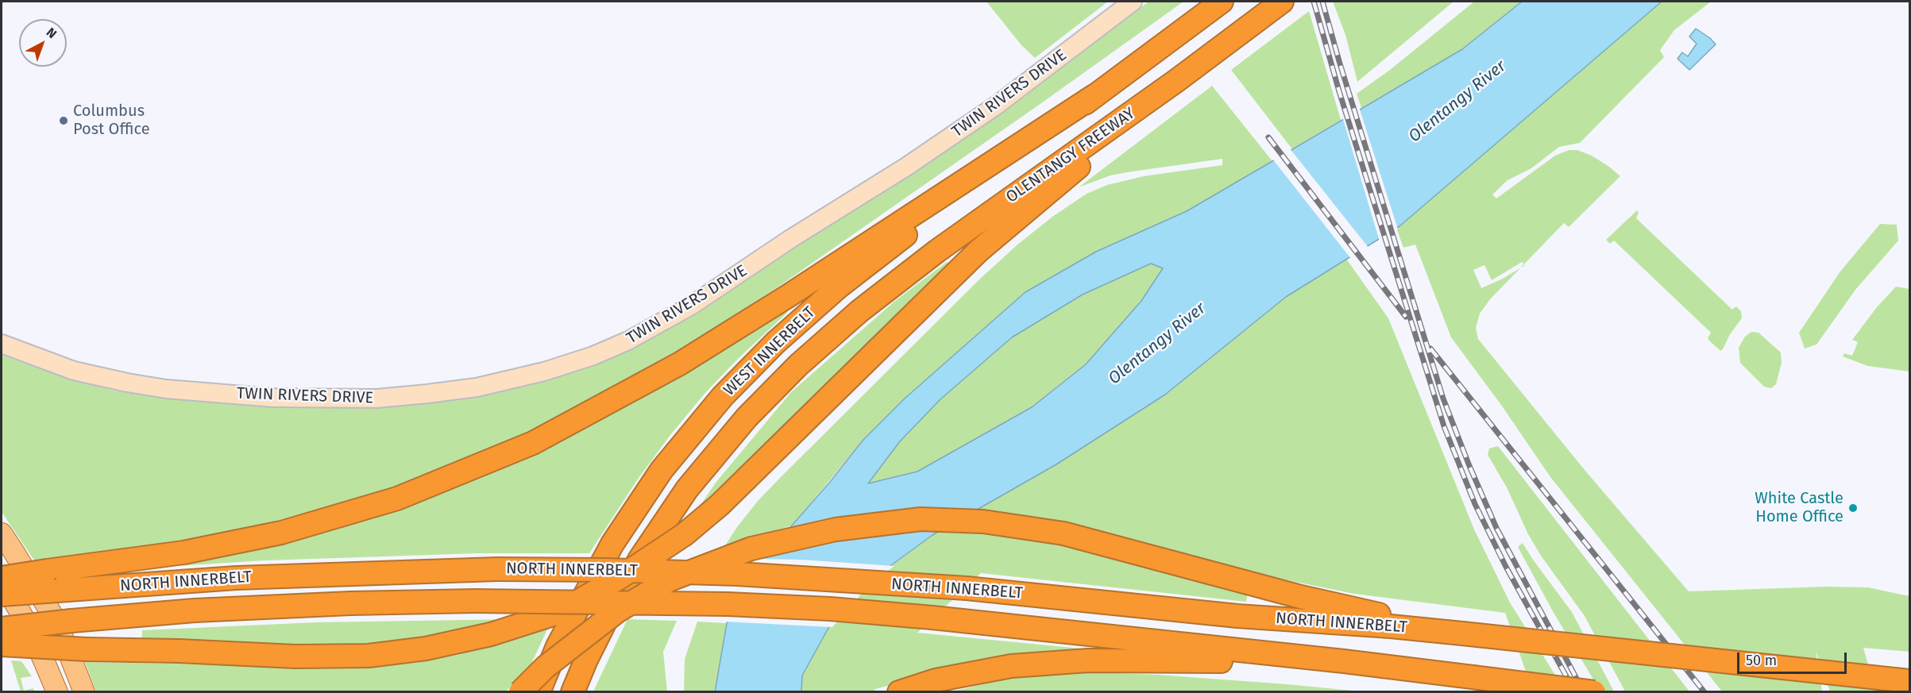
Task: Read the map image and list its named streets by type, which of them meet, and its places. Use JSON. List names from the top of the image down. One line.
{"streets":{"highway":["OLENTANGY FREEWAY","WEST INNERBELT","NORTH INNERBELT"],"main road":["TWIN RIVERS DRIVE"]},"crossings":[["OLENTANGY FREEWAY","WEST INNERBELT"]],"water":["Olentangy River"],"places":["Columbus Post Office","White Castle Home Office"],"scale_bar":"50 m","north":"top right"}
